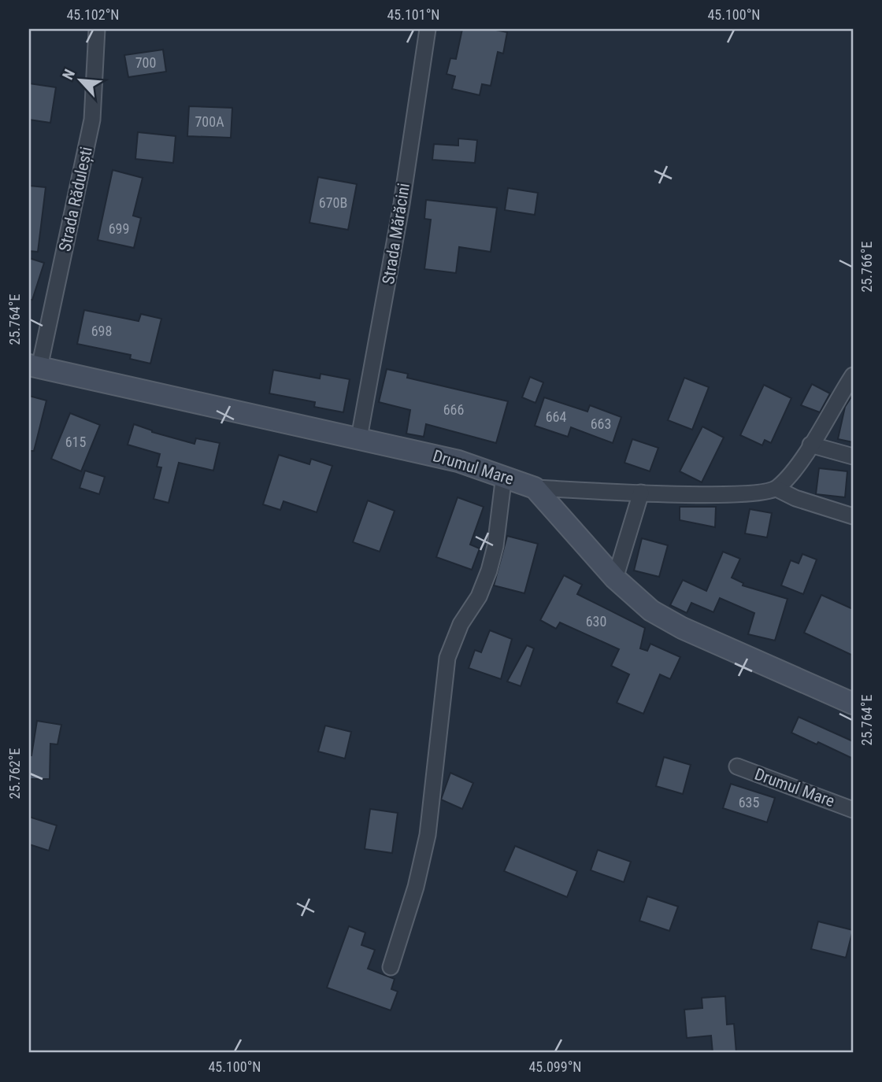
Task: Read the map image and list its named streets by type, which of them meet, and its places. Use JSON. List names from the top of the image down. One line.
{"streets":{"street":["Strada Rădulești","Strada Mărăcini","Drumul Mare"]},"crossings":[["Strada Rădulești","Drumul Mare"],["Strada Mărăcini","Drumul Mare"]],"house_numbers":["700","700A","670B","699","698","666","664","663","615","630","635"],"north":"top left","coordinates":["45.102°N","45.101°N","45.100°N","25.766°E","25.764°E","25.762°E","45.099°N"]}
